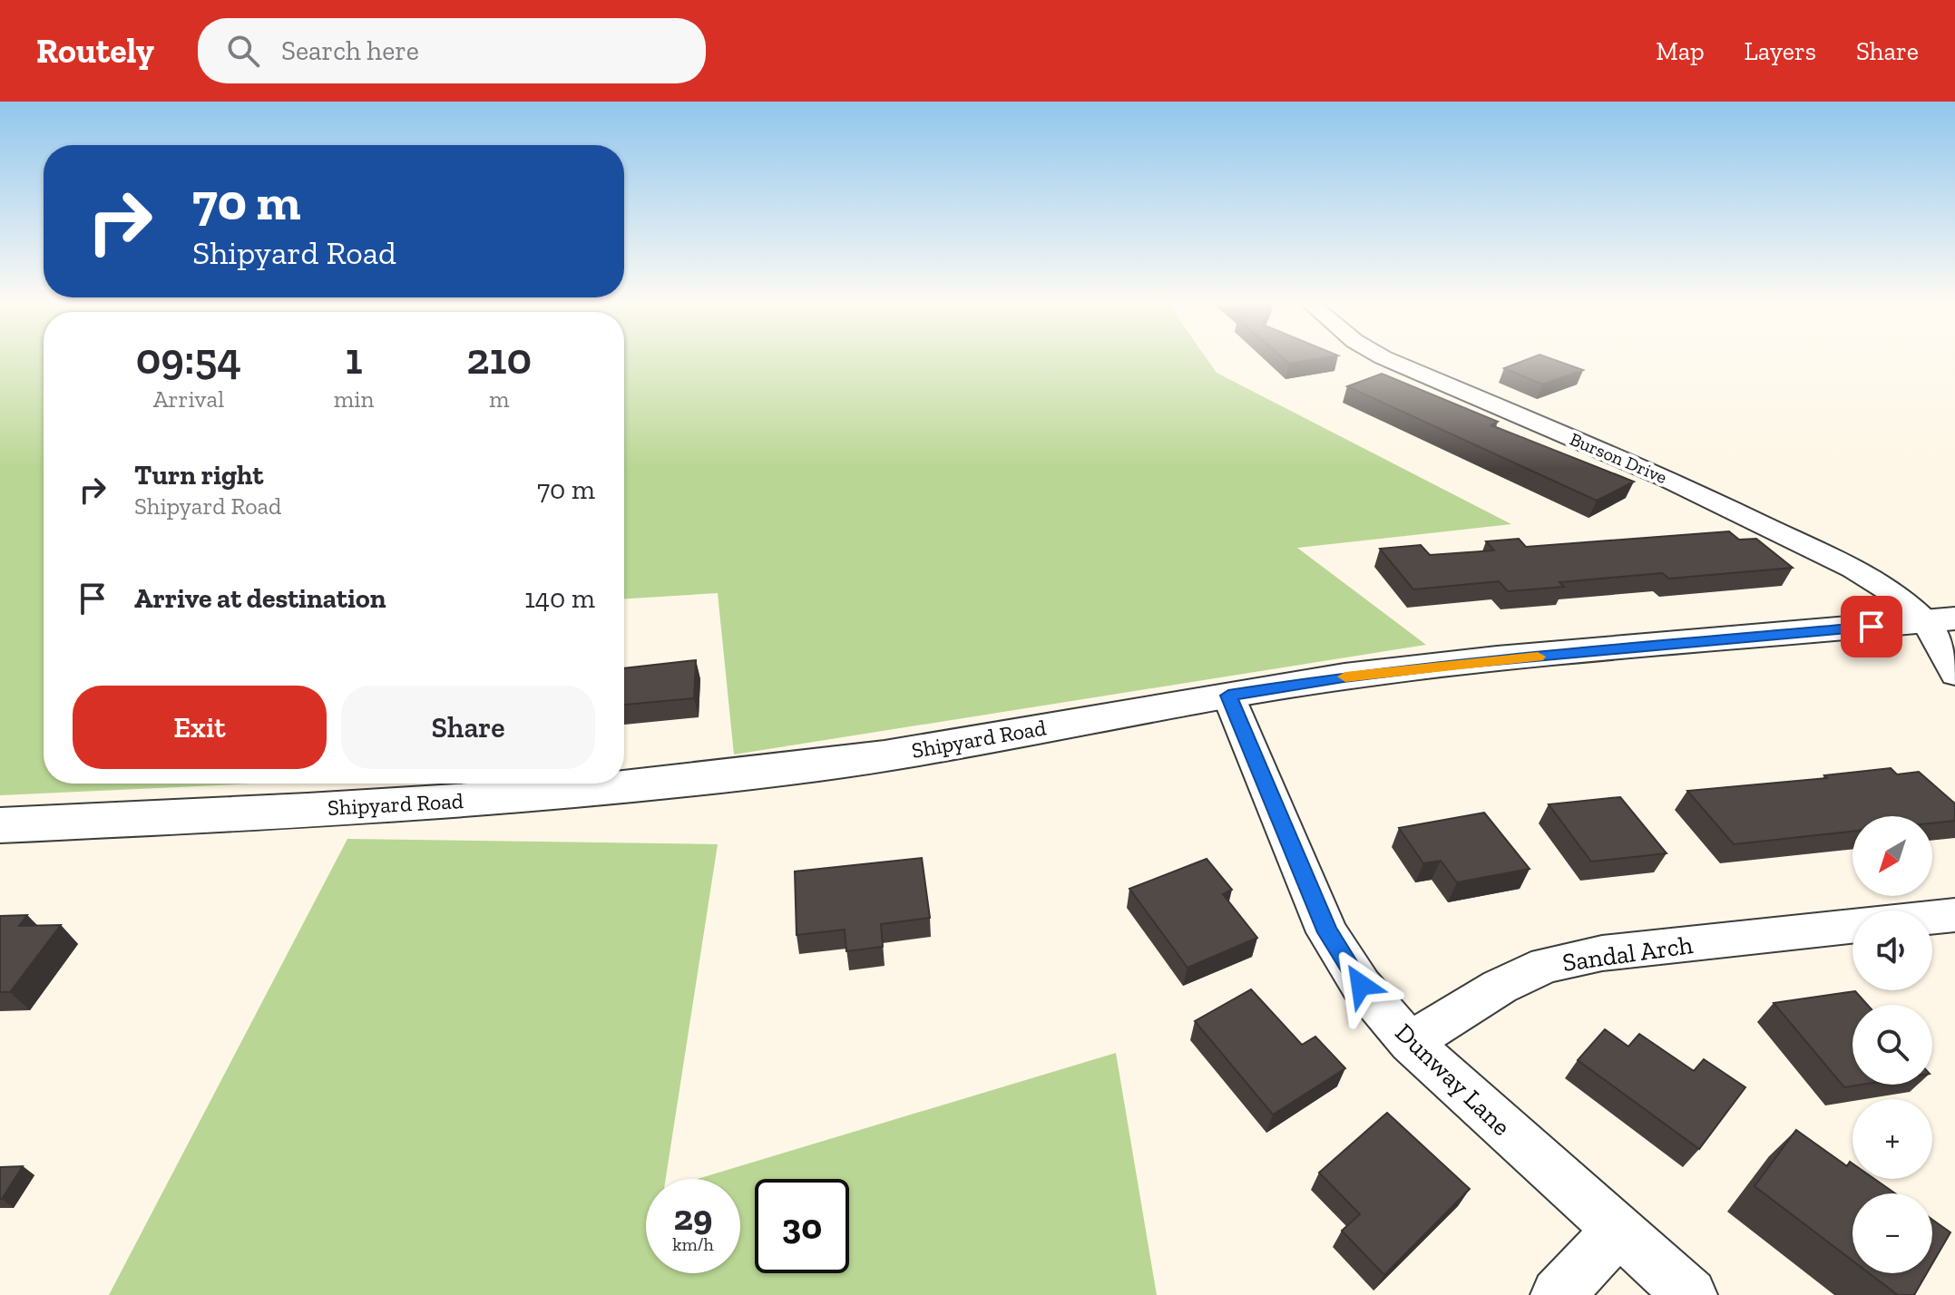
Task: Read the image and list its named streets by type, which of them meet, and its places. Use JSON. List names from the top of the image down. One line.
{"streets":{"street":["Burson Drive","Shipyard Road","Sandal Arch","Dunway Lane"]},"crossings":[["Burson Drive","Shipyard Road"],["Shipyard Road","Dunway Lane"],["Sandal Arch","Dunway Lane"]],"north":"bottom left","page":{"header":"Routely","search":"Search here","nav":["Map","Layers","Share"],"turn":["70 m","Shipyard Road"],"eta":["09:54","Arrival","1","min","210","m"],"list":[{"name":"Turn right","note":"Shipyard Road","value":"70 m"},{"name":"Arrive at destination","value":"140 m"}],"buttons":["Exit","Share"],"map_buttons":["+","−"],"speed":"29 km/h","limit":"30"}}
